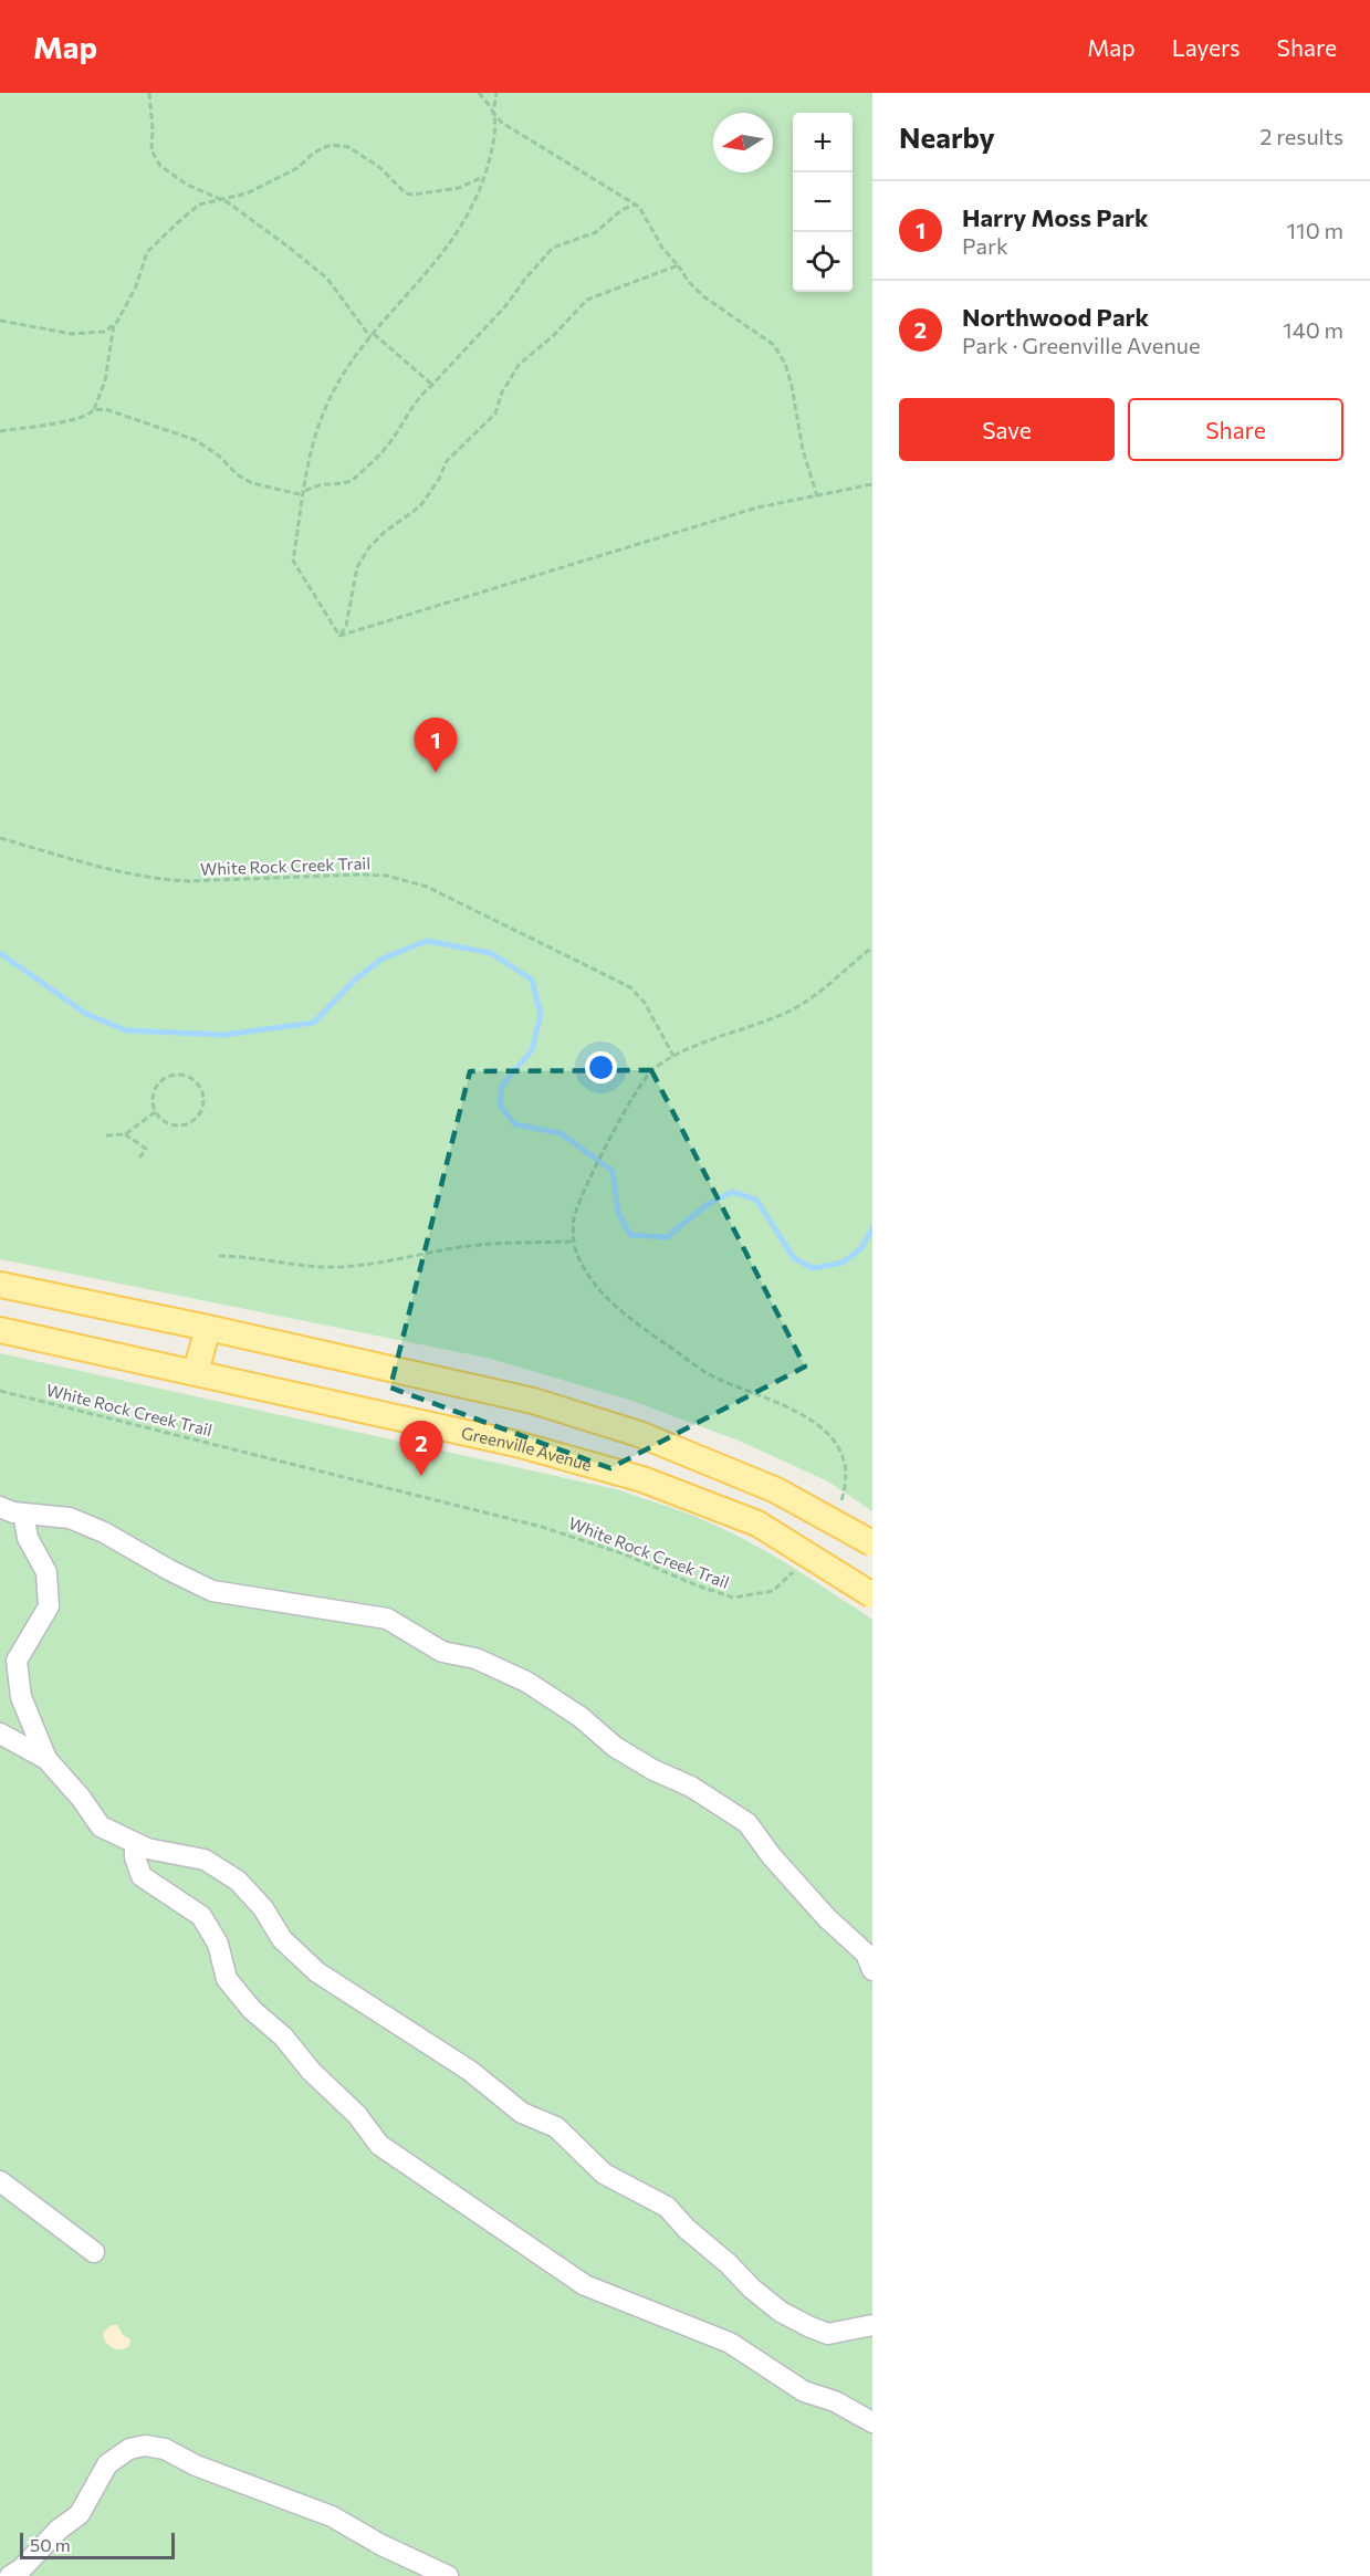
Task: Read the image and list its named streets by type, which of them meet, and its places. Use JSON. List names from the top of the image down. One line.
{"streets":{"main road":["Greenville Avenue"],"path":["White Rock Creek Trail"]},"scale_bar":"50 m","north":"left","page":{"header":"Map","nav":["Map","Layers","Share"],"heading":["Nearby","2 results"],"map_buttons":["+","−"],"list":[{"mark":"1","name":"Harry Moss Park","note":"Park","value":"110 m"},{"mark":"2","name":"Northwood Park","note":"Park · Greenville Avenue","value":"140 m"}],"buttons":["Save","Share"],"pins":["1","2"],"scale":"50 m"}}
